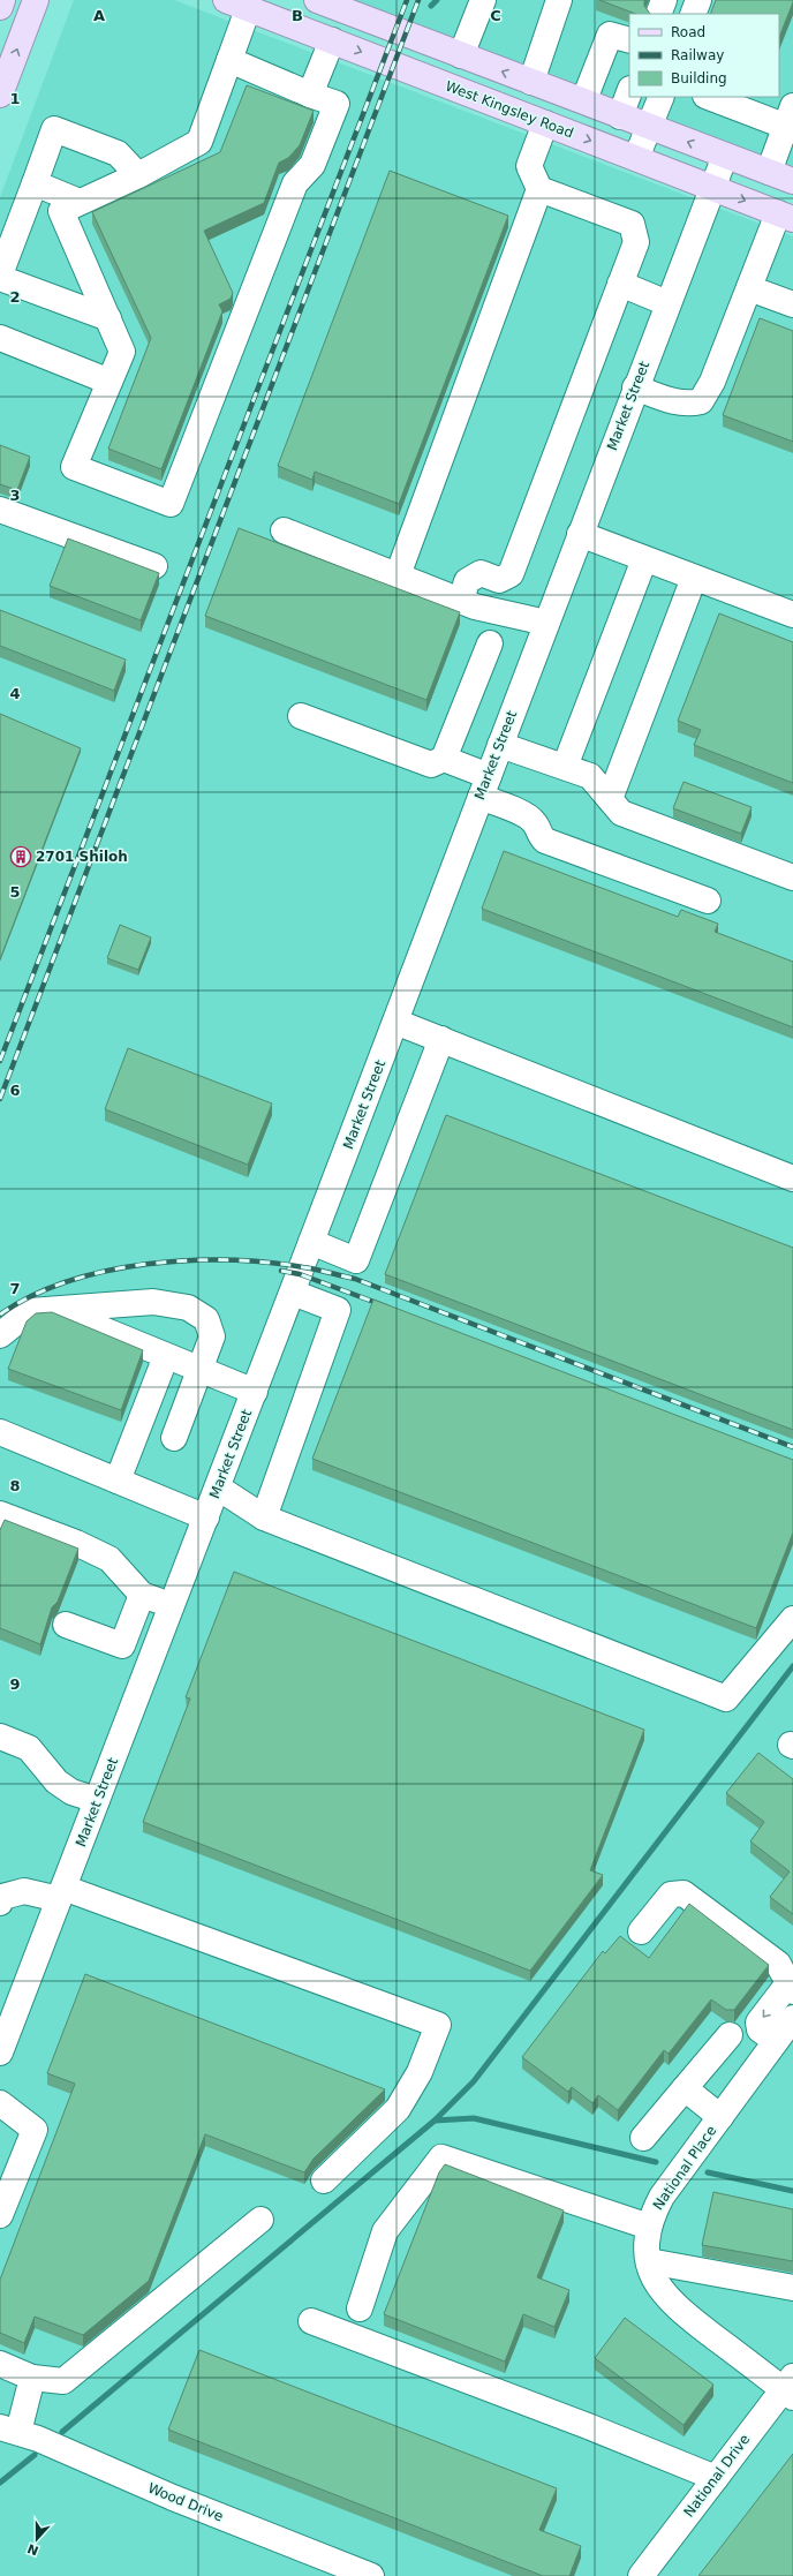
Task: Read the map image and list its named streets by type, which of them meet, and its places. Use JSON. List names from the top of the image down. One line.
{"streets":{"main road":["West Kingsley Road"],"street":["Market Street","National Place","National Drive","Wood Drive"]},"crossings":[["West Kingsley Road","Market Street"],["National Place","National Drive"]],"places":{"building":["2701 Shiloh"]},"legend":["Road","Railway","Building"],"north":"bottom","grid":{"columns":["A","B","C"],"rows":["1","2","3","4","5","6","7","8","9"]}}
